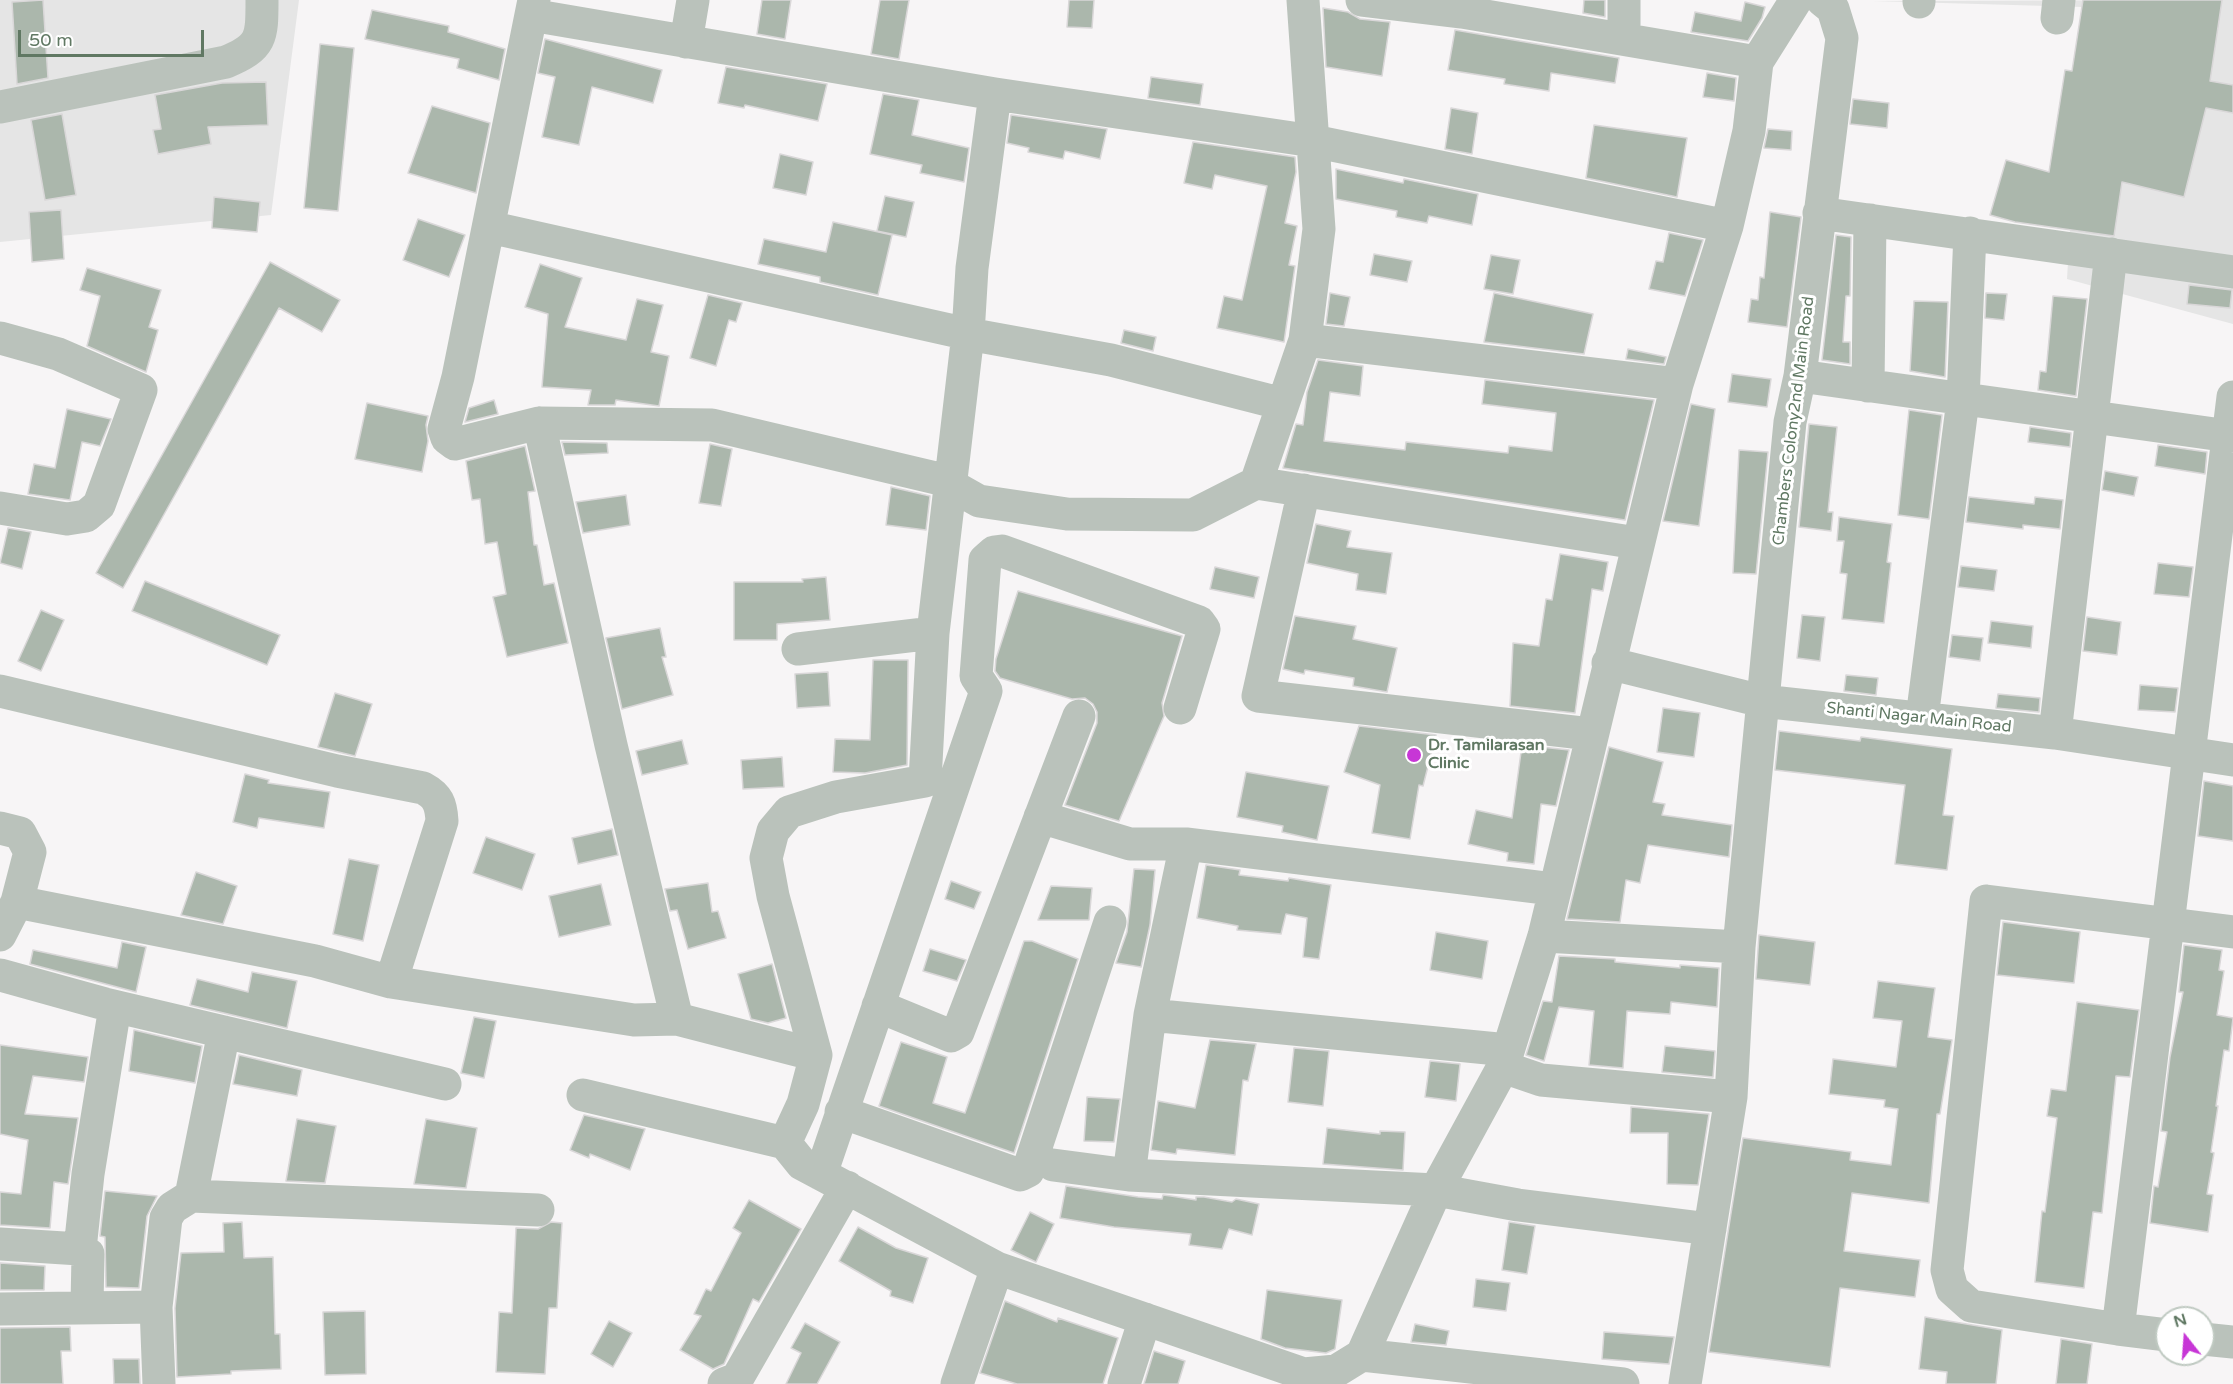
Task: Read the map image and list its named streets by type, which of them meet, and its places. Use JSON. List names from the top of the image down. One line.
{"streets":{"street":["Chambers Colony2nd Main Road","Shanti Nagar Main Road"]},"crossings":[["Chambers Colony2nd Main Road","Shanti Nagar Main Road"]],"places":["Dr. Tamilarasan Clinic"],"scale_bar":"50 m","north":"top"}
